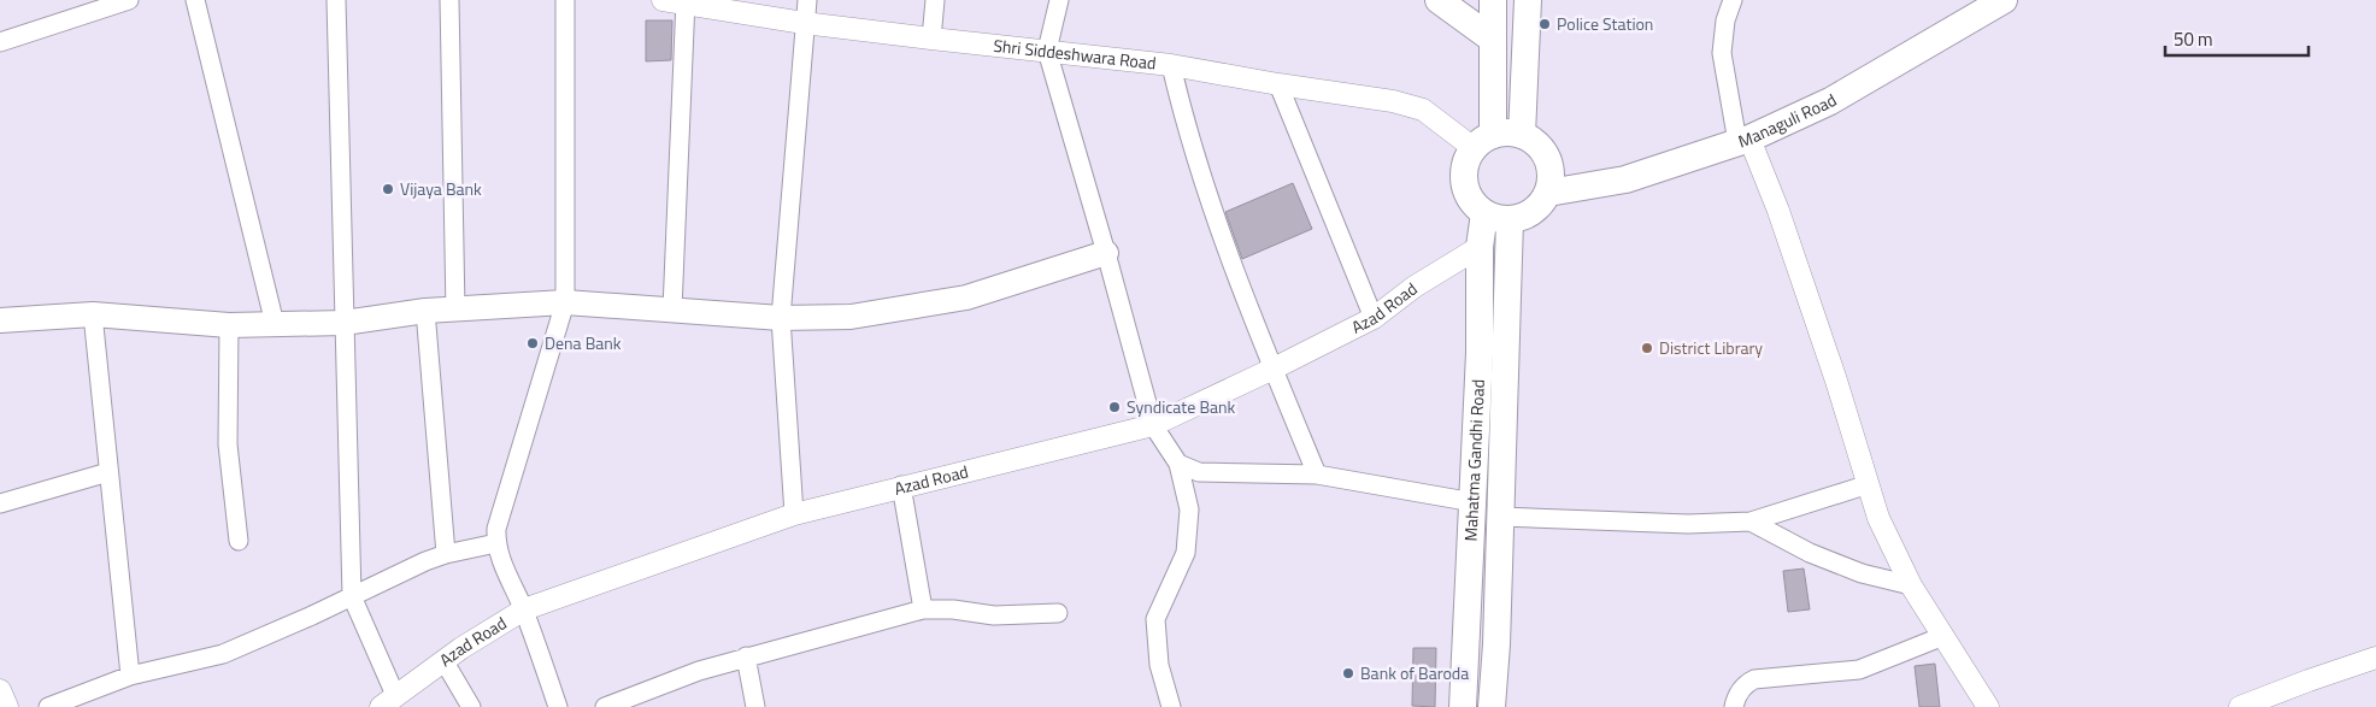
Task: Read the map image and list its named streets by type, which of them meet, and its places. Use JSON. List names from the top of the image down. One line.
{"streets":{"main road":["Managuli Road","Mahatma Gandhi Road"],"street":["Shri Siddeshwara Road","Azad Road"]},"crossings":[["Shri Siddeshwara Road","Managuli Road"],["Shri Siddeshwara Road","Mahatma Gandhi Road"],["Managuli Road","Mahatma Gandhi Road"],["Azad Road","Mahatma Gandhi Road"]],"places":["Police Station","Vijaya Bank","Dena Bank","District Library","Syndicate Bank","Bank of Baroda"],"scale_bar":"50 m"}
